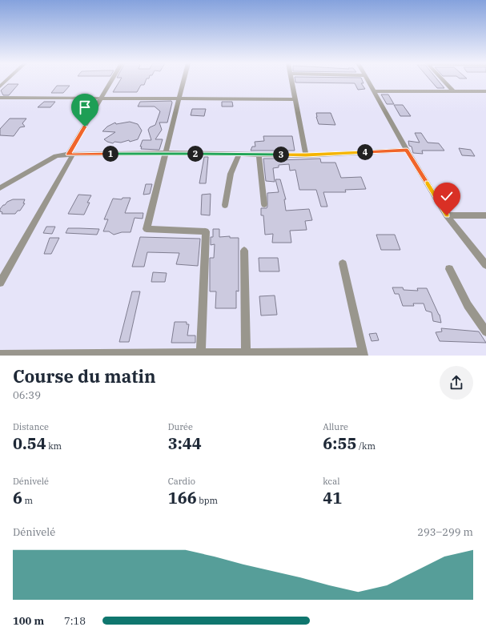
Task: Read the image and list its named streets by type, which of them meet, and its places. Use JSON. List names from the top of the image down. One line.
{"page":{"pins":["4","1","2","3"],"heading":["Course du matin","06:39"],"stats":[["Distance","0.54 km"],["Durée","3:44"],["Allure","6:55 /km"],["Dénivelé","6 m"],["Cardio","166 bpm"],["kcal","41"]],"chart":["Dénivelé","293–299 m"],"list":[{"name":"100 m","note":"7:18"}]}}
